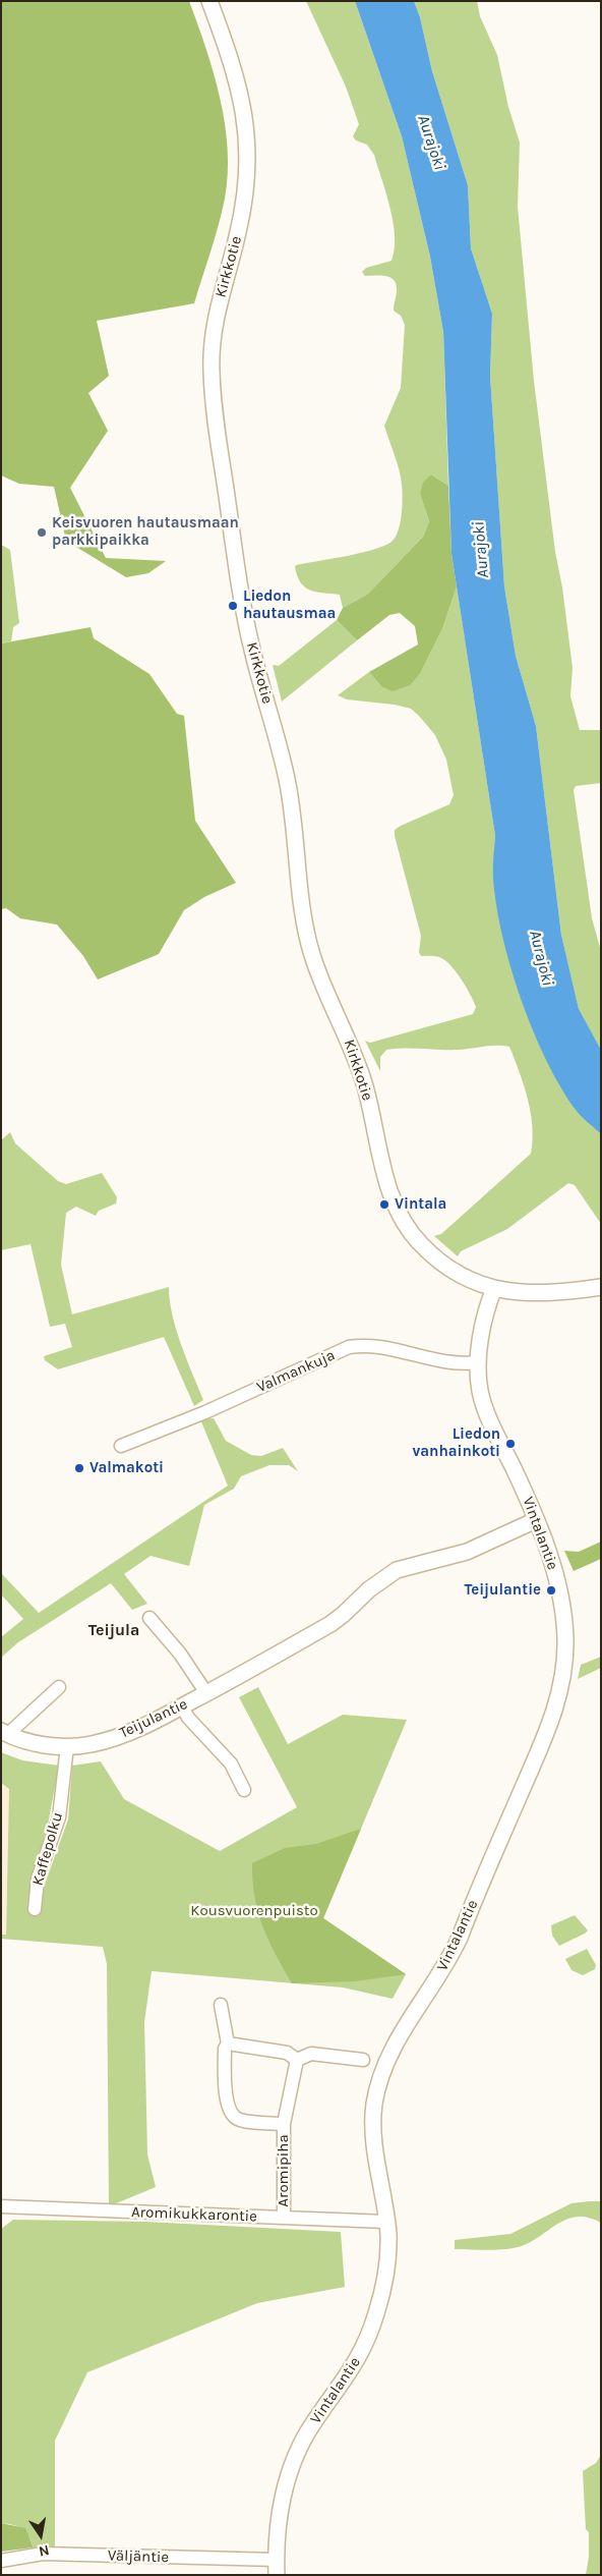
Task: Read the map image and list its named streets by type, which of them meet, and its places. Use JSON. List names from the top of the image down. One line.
{"streets":{"street":["Kirkkotie","Valmankuja","Vintalantie","Teijulantie","Kaffepolku","Aromipiha","Aromikukkarontie","Väljäntie"]},"crossings":[["Kirkkotie","Vintalantie"],["Valmankuja","Vintalantie"],["Vintalantie","Teijulantie"],["Vintalantie","Aromikukkarontie"],["Vintalantie","Väljäntie"],["Teijulantie","Kaffepolku"],["Aromipiha","Aromikukkarontie"]],"districts":["Teijula"],"water":["Aurajoki"],"parks":["Kousvuorenpuisto"],"places":["Keisvuoren hautausmaan parkkipaikka","Liedon hautausmaa","Vintala","Liedon vanhainkoti","Valmakoti","Teijulantie"],"north":"bottom"}
